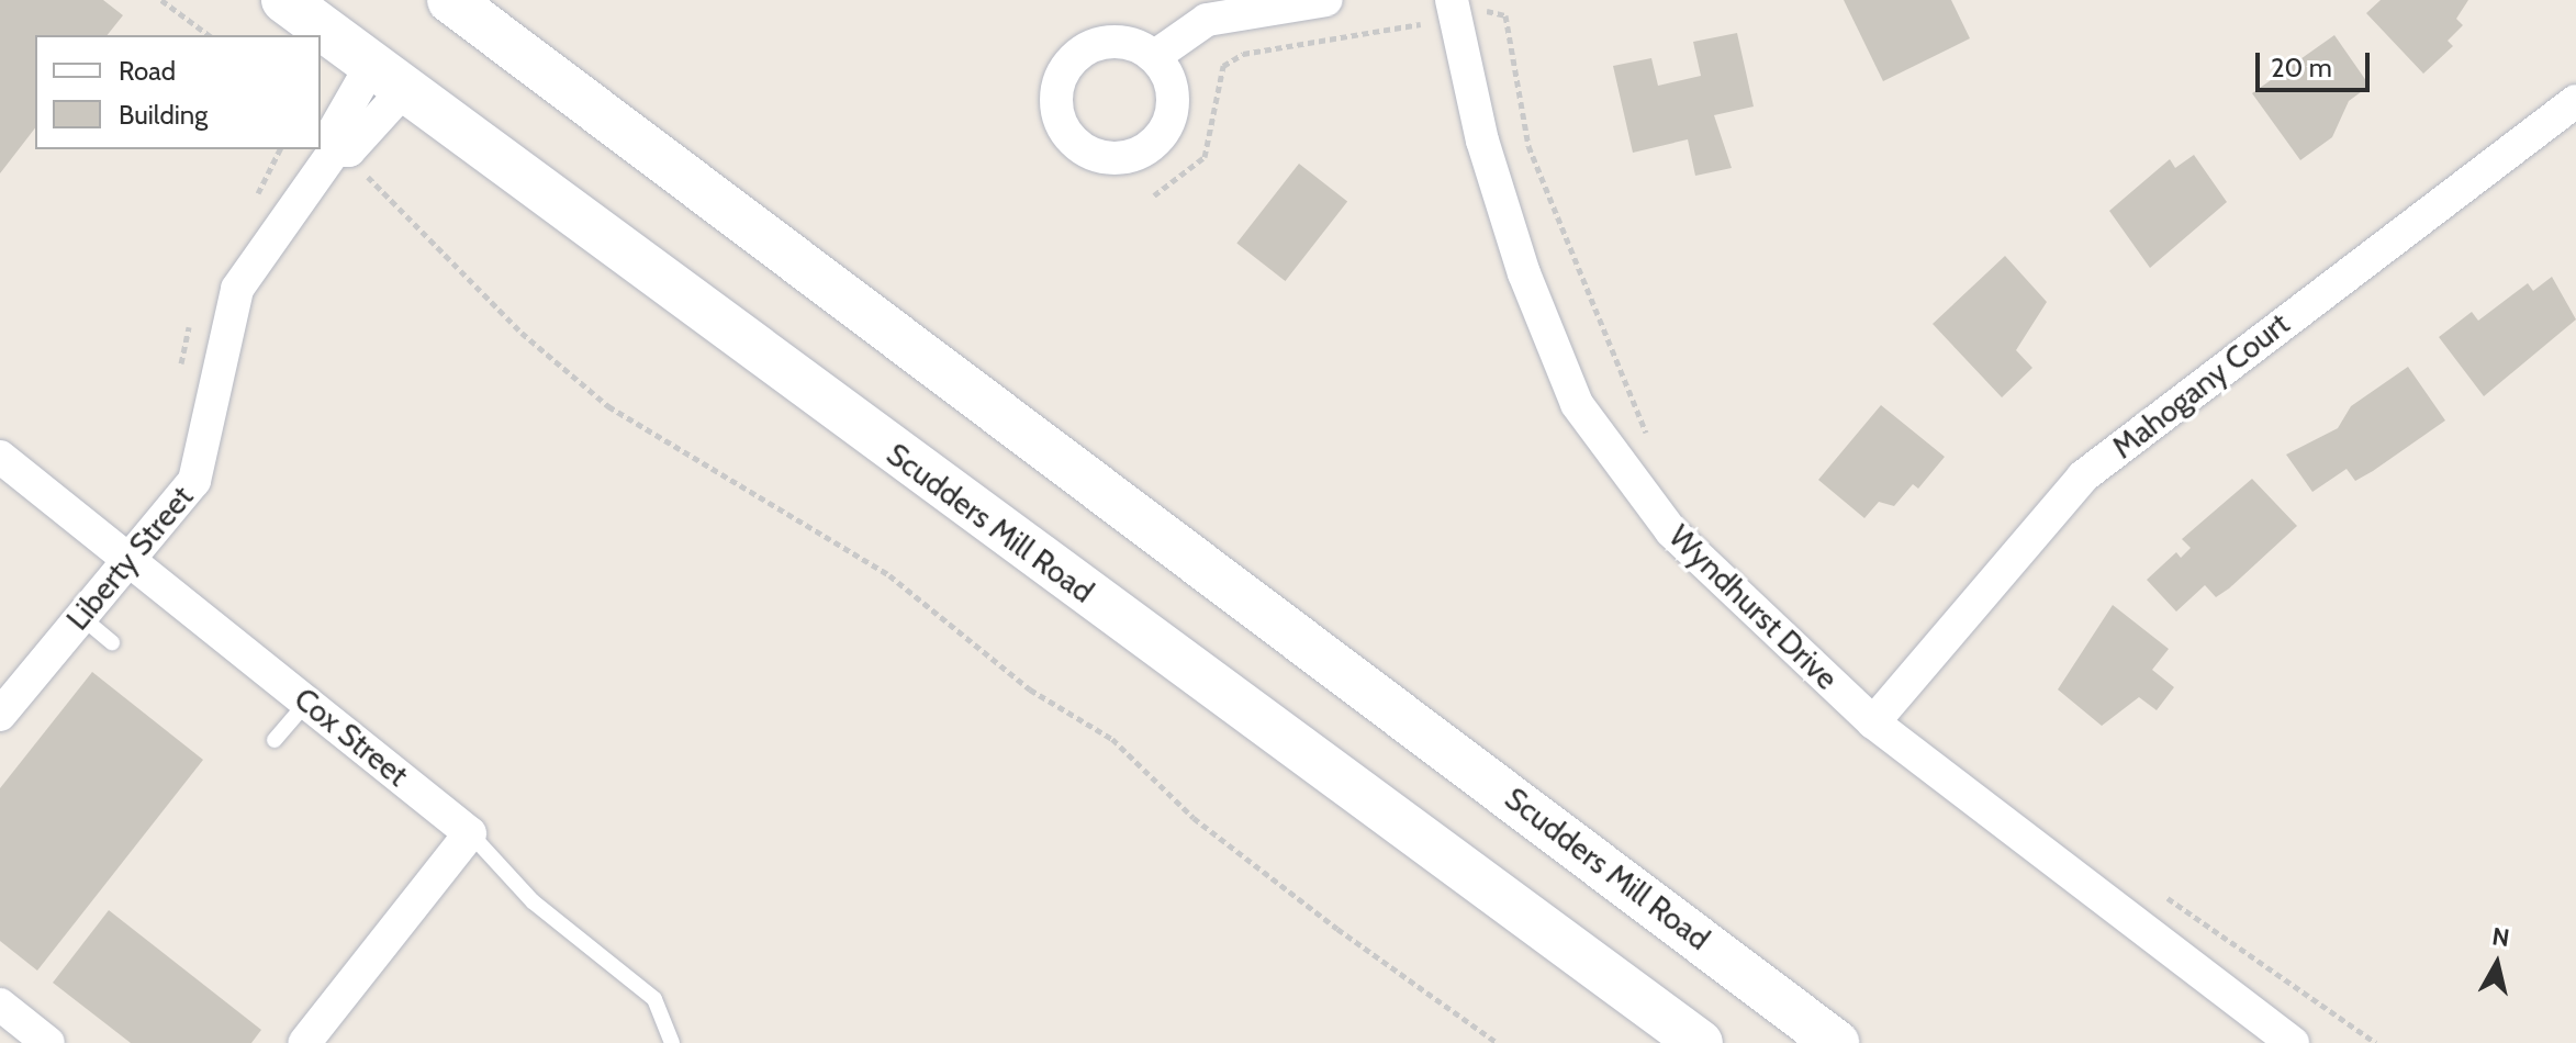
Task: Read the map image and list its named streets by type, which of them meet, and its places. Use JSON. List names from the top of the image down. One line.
{"streets":{"main road":["Scudders Mill Road"],"street":["Mahogany Court","Liberty Street","Wyndhurst Drive","Cox Street"]},"crossings":[["Mahogany Court","Wyndhurst Drive"],["Scudders Mill Road","Liberty Street"],["Liberty Street","Cox Street"]],"legend":["Road","Building"],"scale_bar":"20 m","north":"top"}
